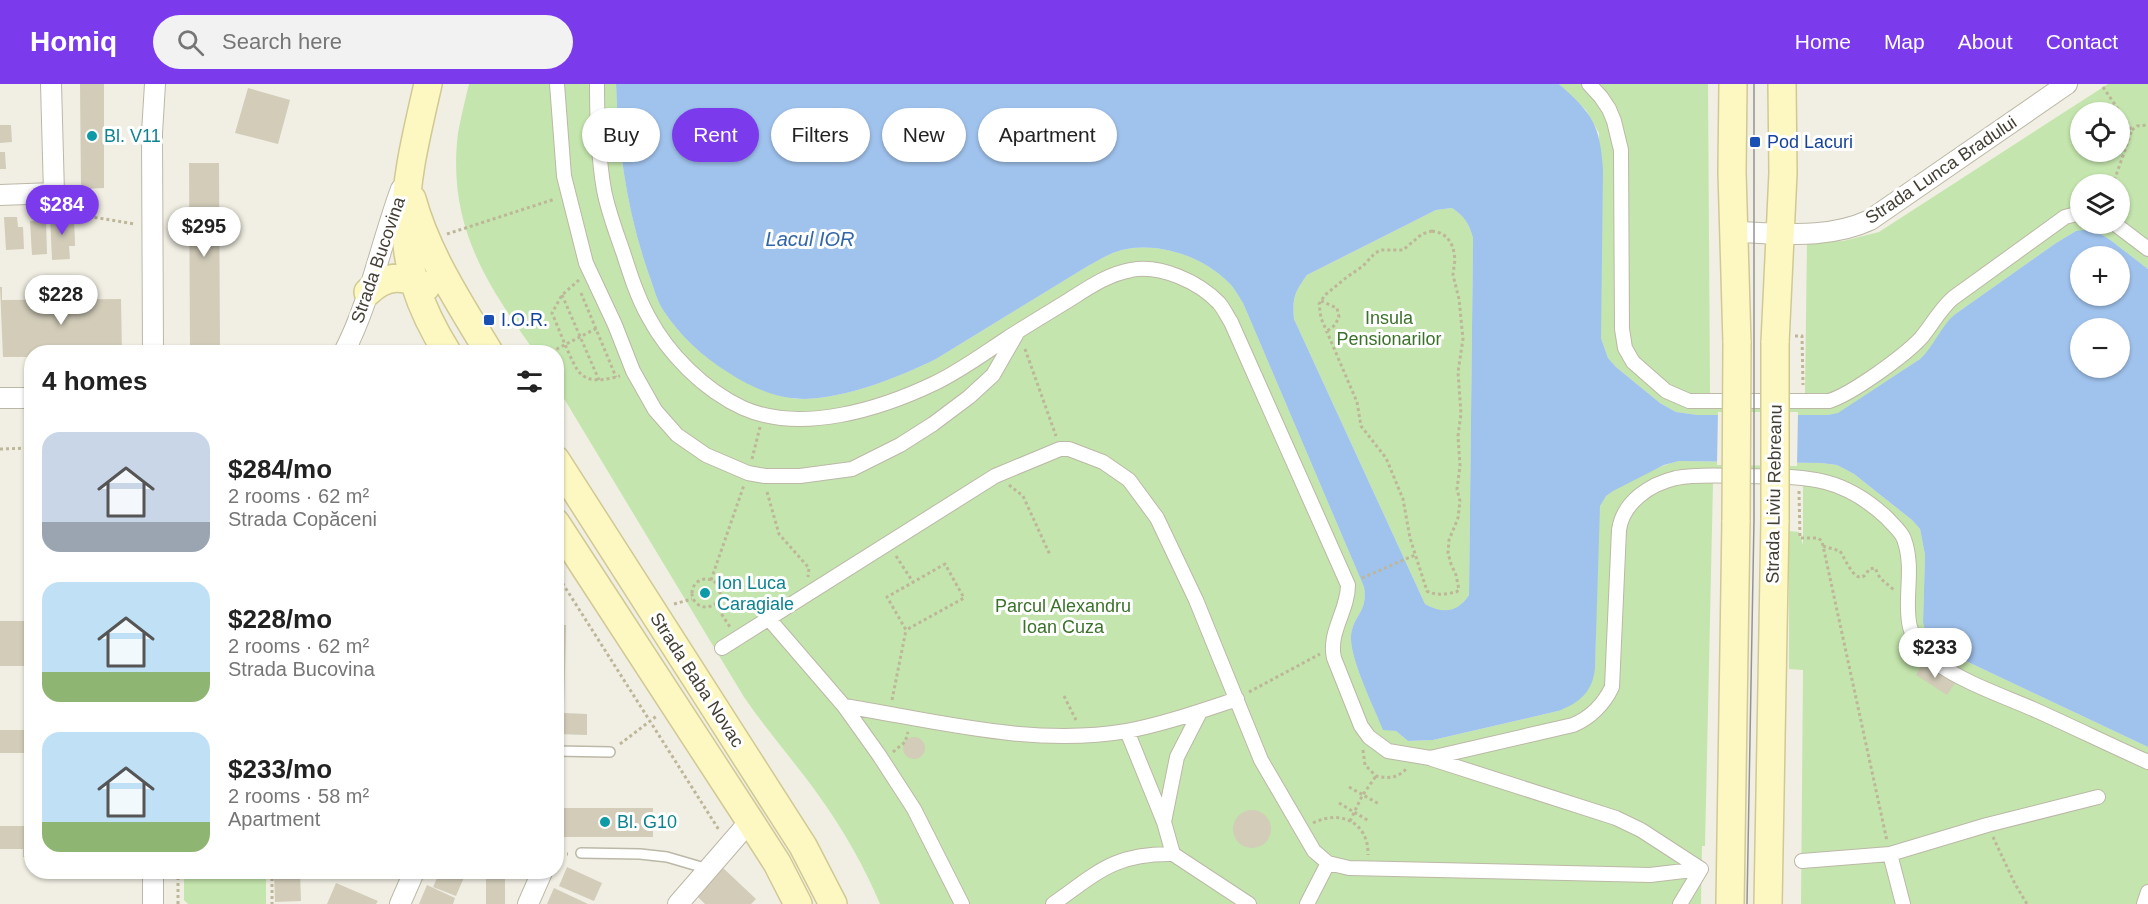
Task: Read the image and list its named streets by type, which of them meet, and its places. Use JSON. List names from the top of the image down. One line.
{"streets":{"main road":["Strada Liviu Rebreanu","Strada Baba Novac"],"street":["Strada Lunca Bradului","Strada Bucovina"]},"crossings":[["Strada Lunca Bradului","Strada Liviu Rebreanu"]],"water":["Lacul IOR"],"parks":["Insula Pensionarilor","Parcul Alexandru Ioan Cuza"],"places":{"other":["Bl. V11","Ion Luca Caragiale","Bl. G10"],"transit":["Pod Lacuri","I.O.R."]},"page":{"header":"Homiq","search":"Search here","nav":["Home","Map","About","Contact"],"map_buttons":["+","−"],"chip":["Buy","Rent","Filters","New","Apartment"],"price":["$284","$295","$228","$233"],"heading":"4 homes","list":[{"name":"$284/mo","note":"2 rooms · 62 m² · Strada Copăceni"},{"name":"$228/mo","note":"2 rooms · 62 m² · Strada Bucovina"},{"name":"$233/mo","note":"2 rooms · 58 m² · Apartment"}]}}
